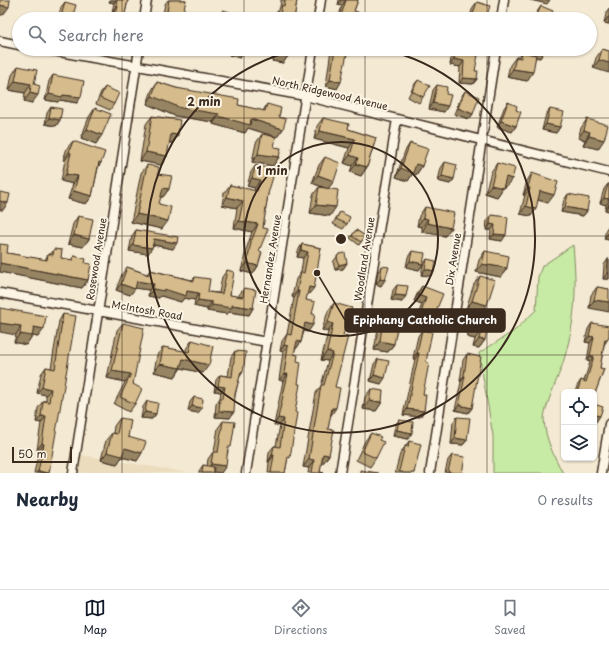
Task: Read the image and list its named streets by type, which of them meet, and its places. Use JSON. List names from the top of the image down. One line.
{"streets":{"street":["North Ridgewood Avenue","Rosewood Avenue","Hernandez Avenue","Woodland Avenue","Dix Avenue","McIntosh Road"]},"crossings":[["North Ridgewood Avenue","Rosewood Avenue"],["North Ridgewood Avenue","Hernandez Avenue"],["North Ridgewood Avenue","Woodland Avenue"],["North Ridgewood Avenue","Dix Avenue"],["Rosewood Avenue","McIntosh Road"],["Hernandez Avenue","McIntosh Road"]],"places":["Epiphany Catholic Church"],"scale_bar":"50 m","page":{"search":"Search here","scale":"50 m","heading":["Nearby","0 results"],"nav":["Map","Directions","Saved"]},"rings":["2 min","1 min"]}
